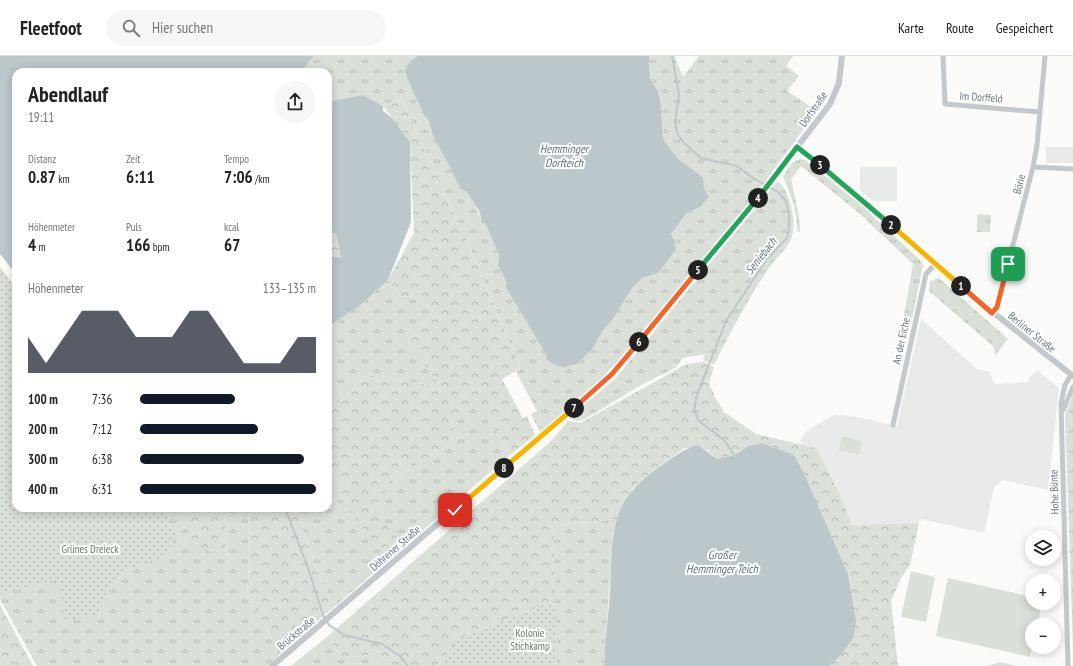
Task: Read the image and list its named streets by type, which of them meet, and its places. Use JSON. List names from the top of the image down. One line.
{"streets":{"street":["Im Dorffeld","Dorfstraße","Börie","Berliner Straße","An der Eiche","Hohe Bünte","Döhrener Straße","Brückstraße"]},"crossings":[["Im Dorffeld","Börie"],["Dorfstraße","Berliner Straße"],["Dorfstraße","Döhrener Straße"],["Börie","Berliner Straße"],["Berliner Straße","An der Eiche"],["Berliner Straße","Hohe Bünte"],["Berliner Straße","Döhrener Straße"],["Döhrener Straße","Brückstraße"]],"water":["Hemminger Dorfteich","Seniebach","Großer Hemminger Teich"],"parks":["Grünes Dreieck","Kolonie Stichkamp"],"page":{"header":"Fleetfoot","search":"Hier suchen","nav":["Karte","Route","Gespeichert"],"heading":["Abendlauf","19:11"],"stats":[["Distanz","0.87 km"],["Zeit","6:11"],["Tempo","7:06 /km"],["Höhenmeter","4 m"],["Puls","166 bpm"],["kcal","67"]],"pins":["3","4","2","5","1","6","7","8"],"chart":["Höhenmeter","133–135 m"],"list":[{"name":"100 m","note":"7:36"},{"name":"200 m","note":"7:12"},{"name":"300 m","note":"6:38"},{"name":"400 m","note":"6:31"}],"map_buttons":["+","−"]}}
